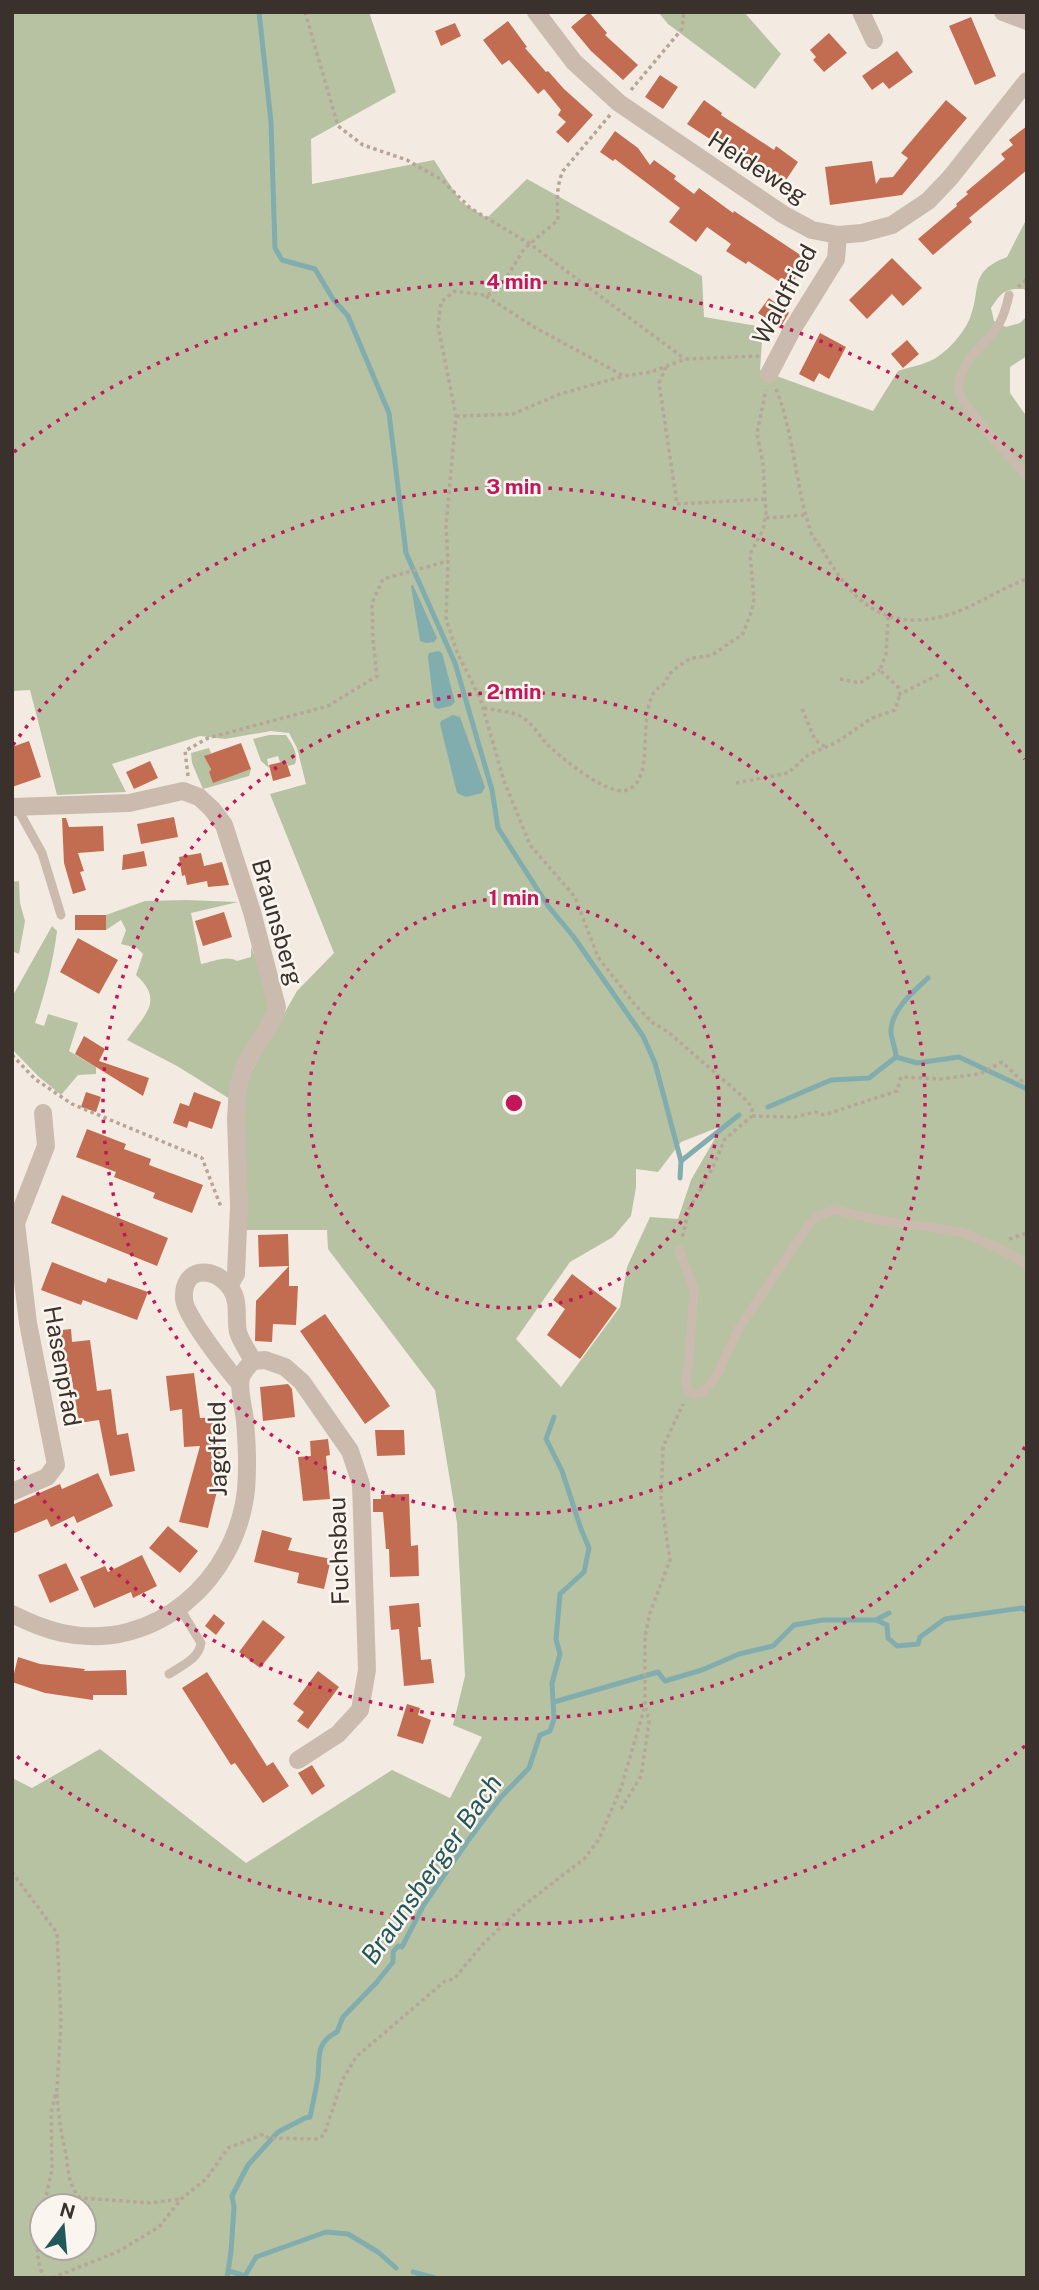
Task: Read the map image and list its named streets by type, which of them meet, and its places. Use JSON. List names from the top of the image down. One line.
{"streets":{"street":["Heideweg","Waldfried","Braunsberg","Hasenpfad","Jagdfeld","Fuchsbau"]},"crossings":[["Heideweg","Waldfried"],["Braunsberg","Jagdfeld"],["Jagdfeld","Fuchsbau"]],"water":["Braunsberger Bach"],"north":"top","rings":["4 min","3 min","2 min","1 min"]}
